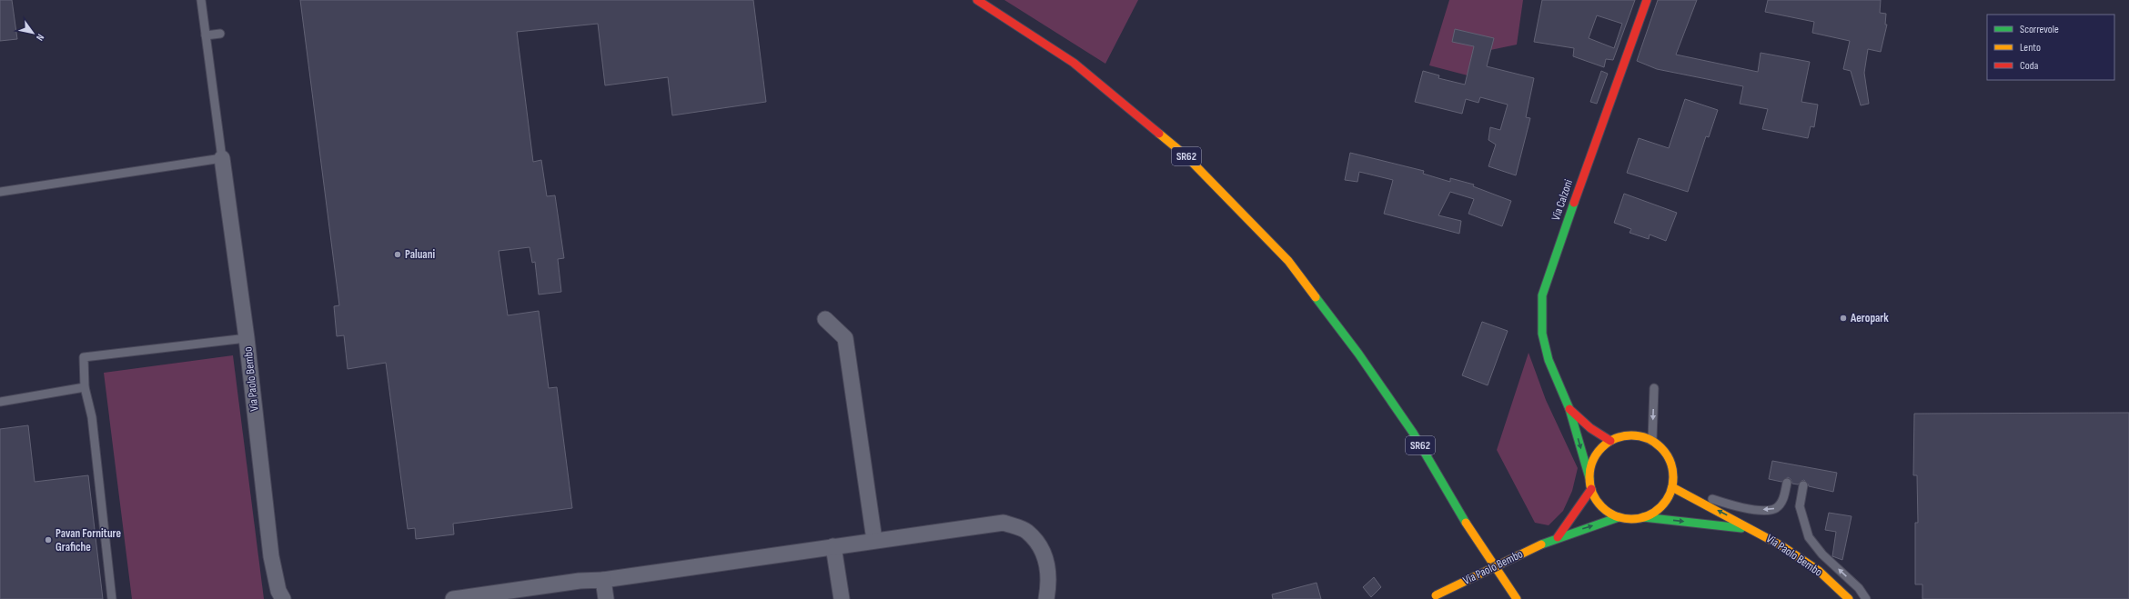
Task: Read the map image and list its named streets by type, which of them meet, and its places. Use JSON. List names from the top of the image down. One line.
{"streets":{"main road":["SR62","Via Calzoni","Via Paolo Bembo"]},"crossings":[["Via Calzoni","Via Paolo Bembo"]],"places":["Paluani","Aeropark","Pavan Forniture Grafiche"],"legend":["Scorrevole","Lento","Coda"],"north":"bottom right"}
